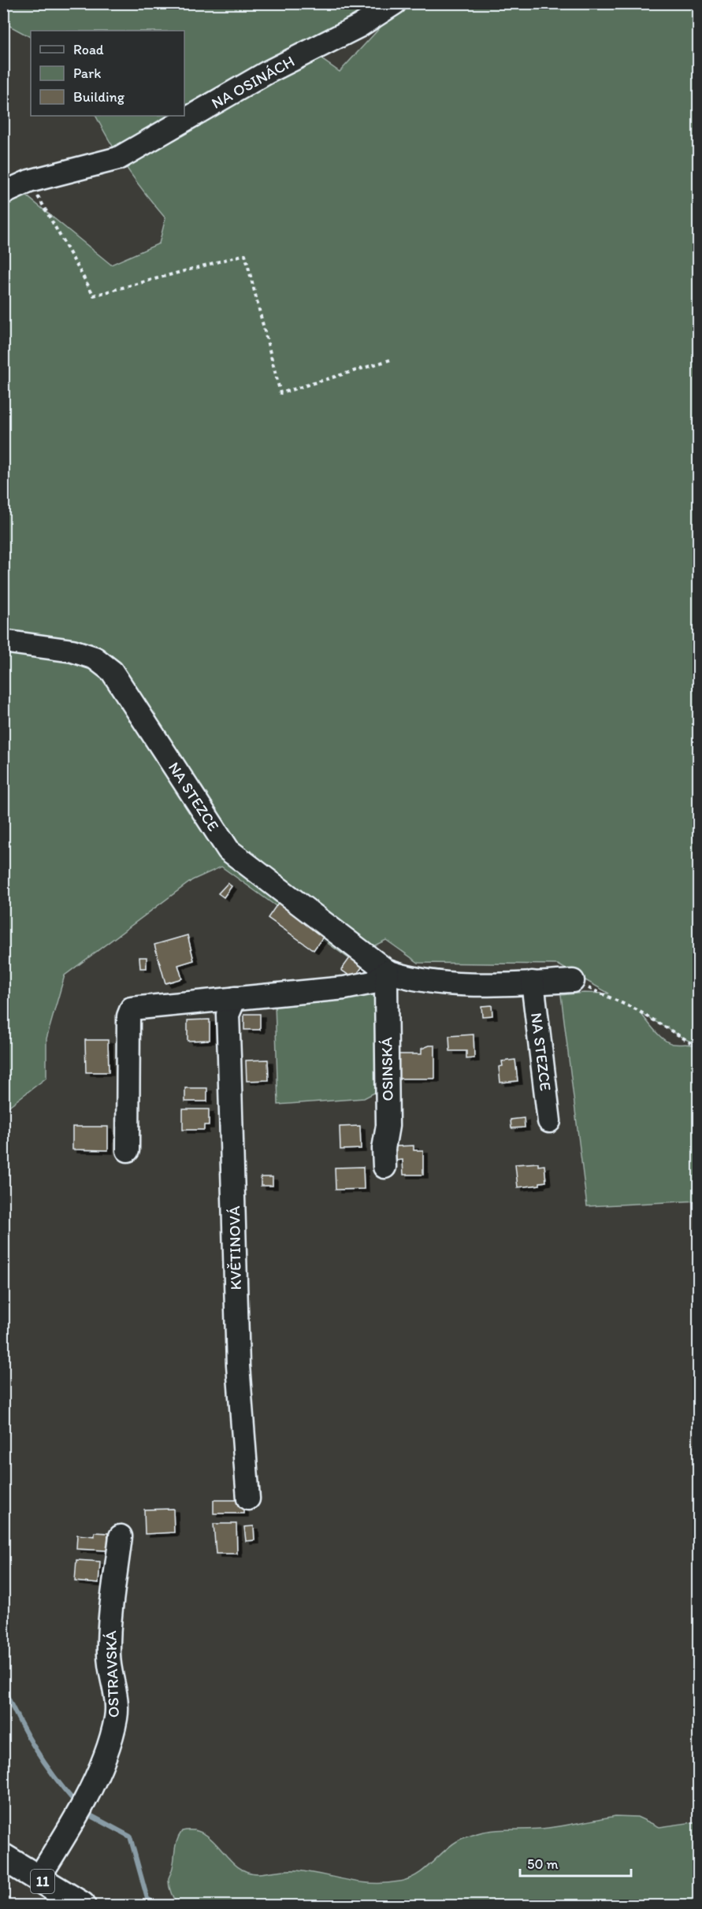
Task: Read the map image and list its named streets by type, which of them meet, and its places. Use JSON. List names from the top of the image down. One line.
{"streets":{"main road":["11"],"street":["NA OSINÁCH","NA STEZCE","OSINSKÁ","KVĚTINOVÁ","OSTRAVSKÁ"]},"crossings":[["NA STEZCE","OSINSKÁ"],["OSTRAVSKÁ","11"]],"legend":["Road","Park","Building"],"scale_bar":"50 m"}
